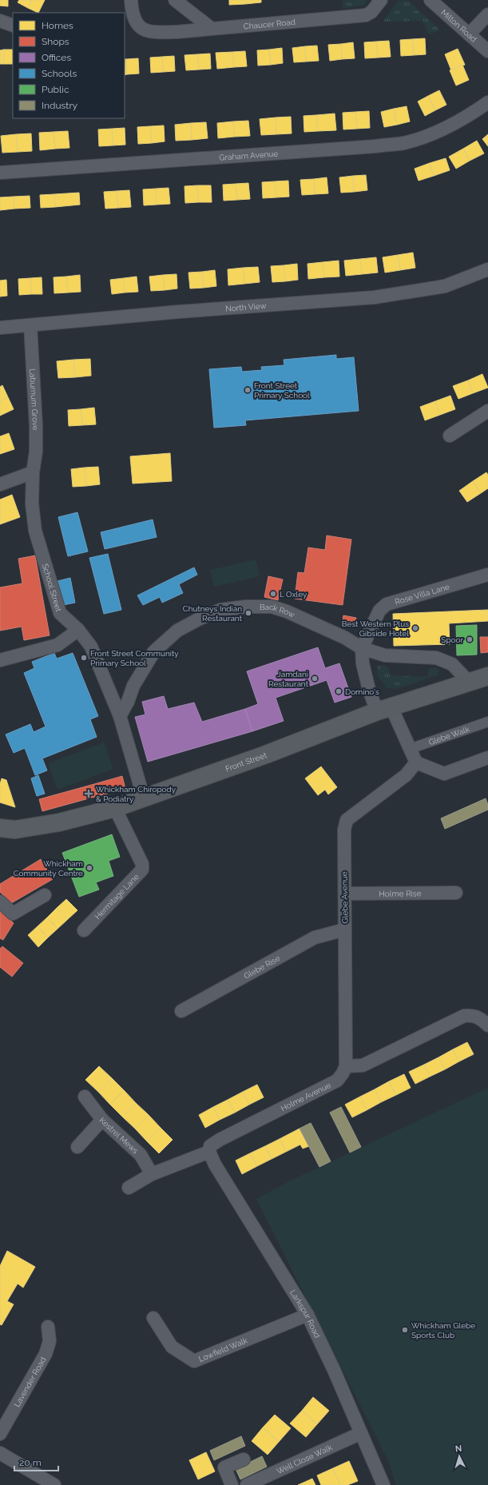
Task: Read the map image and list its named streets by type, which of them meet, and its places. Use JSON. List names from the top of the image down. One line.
{"streets":{"main road":["Front Street"],"street":["Chaucer Road","Milton Road","Graham Avenue","North View","Laburnum Grove","School Street","Rose Villa Lane","Back Row","Glebe Walk","Holme Rise","Hermitage Lane","Glebe Avenue","Glebe Rise","Holme Avenue","Kestrel Mews","Larkspur Road","Lowfield Walk","Lavender Road","Well Close Walk"]},"crossings":[["North View","Laburnum Grove"],["Laburnum Grove","School Street"],["School Street","Back Row"],["School Street","Front Street"],["Rose Villa Lane","Back Row"],["Back Row","Front Street"],["Front Street","Hermitage Lane"],["Holme Rise","Glebe Avenue"],["Glebe Avenue","Glebe Rise"],["Glebe Avenue","Holme Avenue"],["Holme Avenue","Larkspur Road"],["Larkspur Road","Lowfield Walk"],["Larkspur Road","Well Close Walk"]],"places":{"other":["Front Street Primary School","L Oxley","Chutneys Indian Restaurant","Best Western Plus Gibside Hotel","Spoor","Front Street Community Primary School","Jamdani Restaurant","Domino's","Whickham Community Centre","Whickham Glebe Sports Club"],"health":["Whickham Chiropody & Podiatry"]},"legend":["Homes","Shops","Offices","Schools","Public","Industry"],"scale_bar":"20 m","north":"top"}
